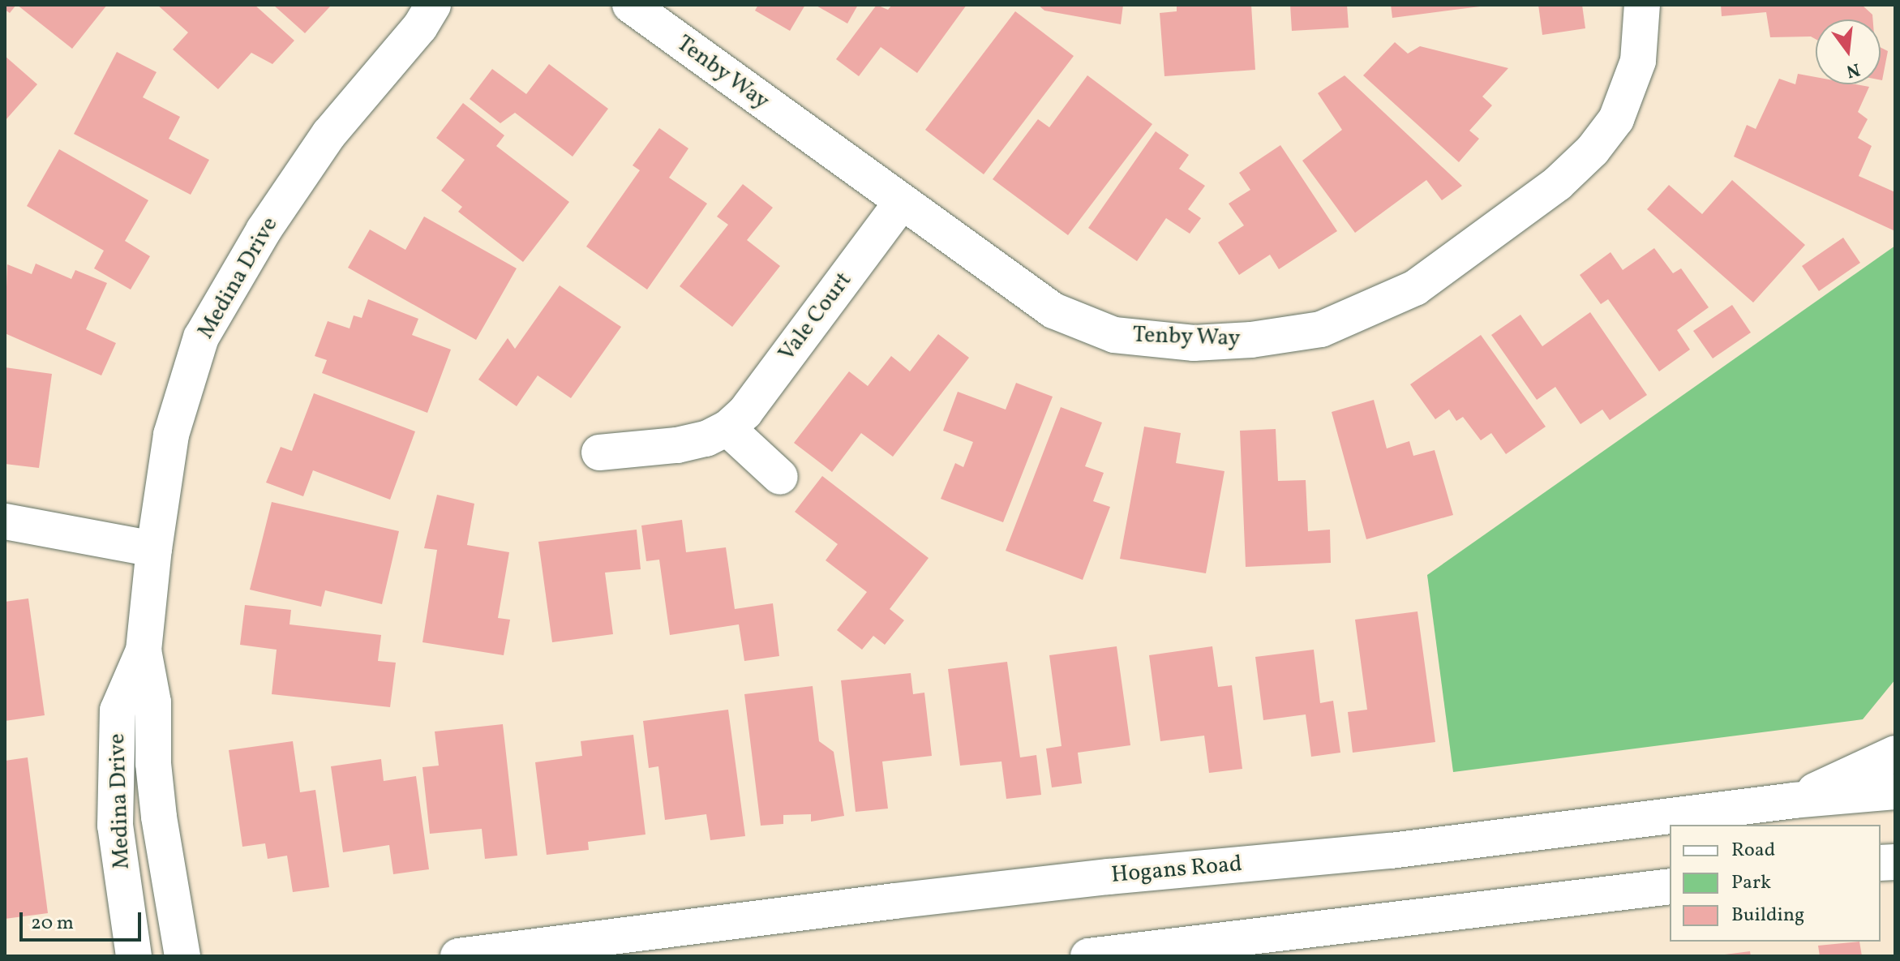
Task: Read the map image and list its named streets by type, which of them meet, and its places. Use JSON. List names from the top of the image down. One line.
{"streets":{"street":["Tenby Way","Medina Drive","Vale Court","Hogans Road"]},"crossings":[["Tenby Way","Vale Court"]],"legend":["Road","Park","Building"],"scale_bar":"20 m","north":"bottom"}
